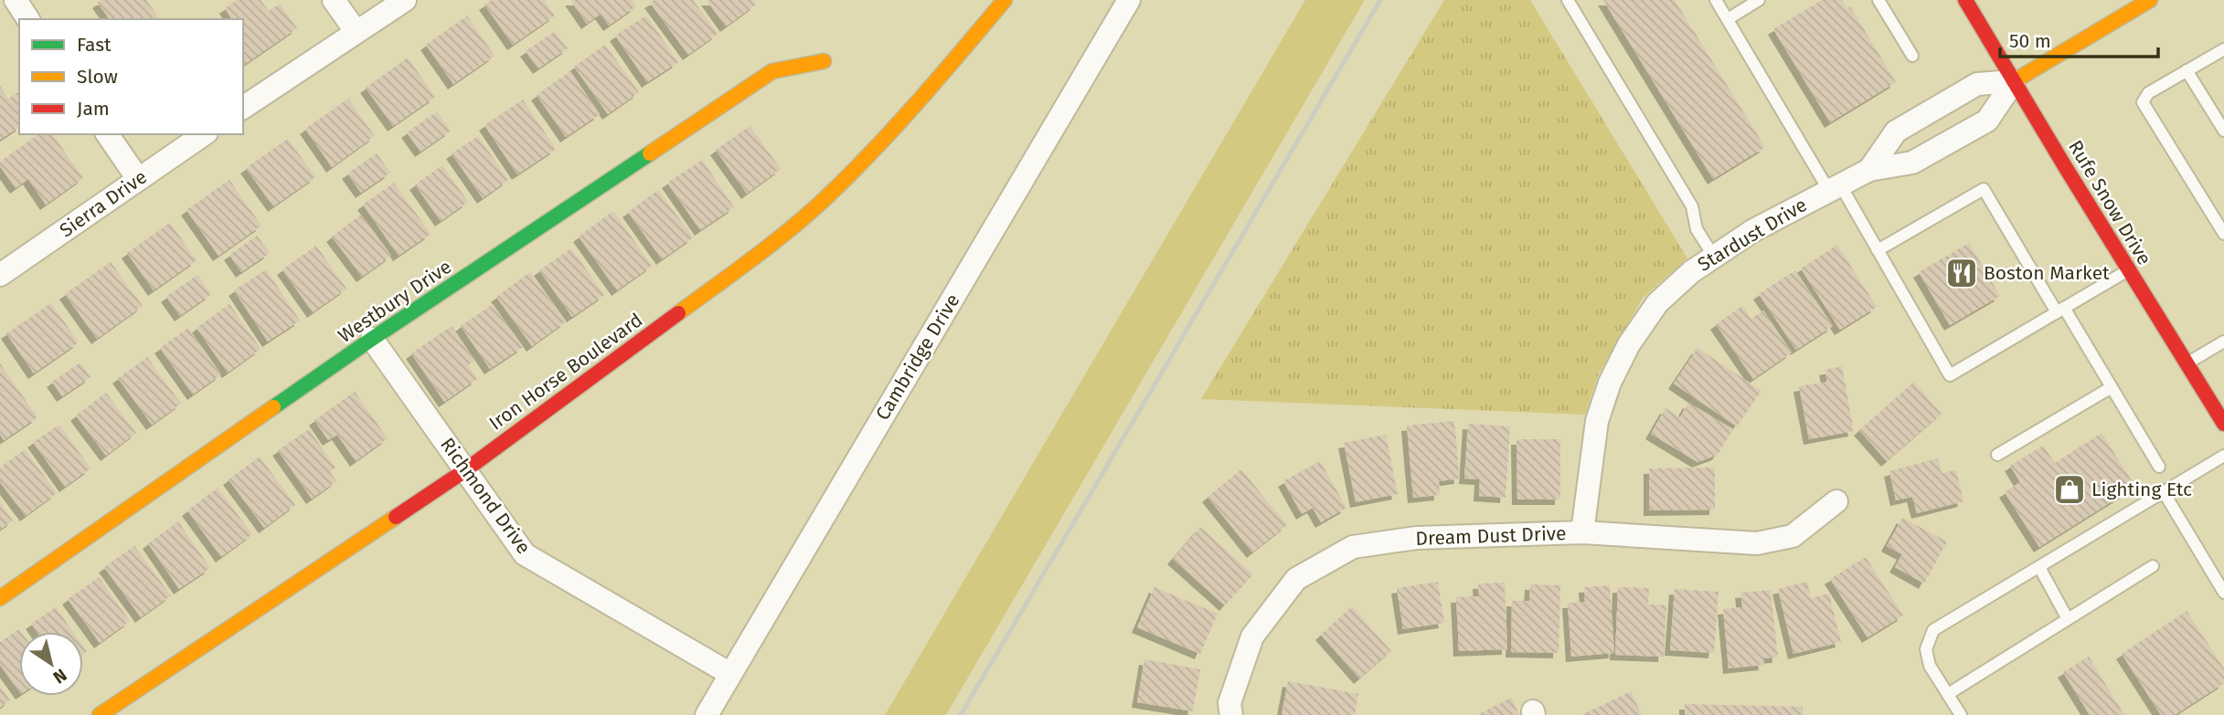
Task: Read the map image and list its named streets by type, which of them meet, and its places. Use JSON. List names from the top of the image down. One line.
{"streets":{"street":["Rufe Snow Drive","Sierra Drive","Stardust Drive","Westbury Drive","Cambridge Drive","Iron Horse Boulevard","Richmond Drive","Dream Dust Drive"]},"crossings":[["Rufe Snow Drive","Stardust Drive"],["Stardust Drive","Dream Dust Drive"],["Westbury Drive","Richmond Drive"],["Cambridge Drive","Richmond Drive"],["Iron Horse Boulevard","Richmond Drive"]],"places":{"restaurant":["Boston Market"],"shop":["Lighting Etc"]},"legend":["Fast","Slow","Jam"],"scale_bar":"50 m","north":"bottom right"}
